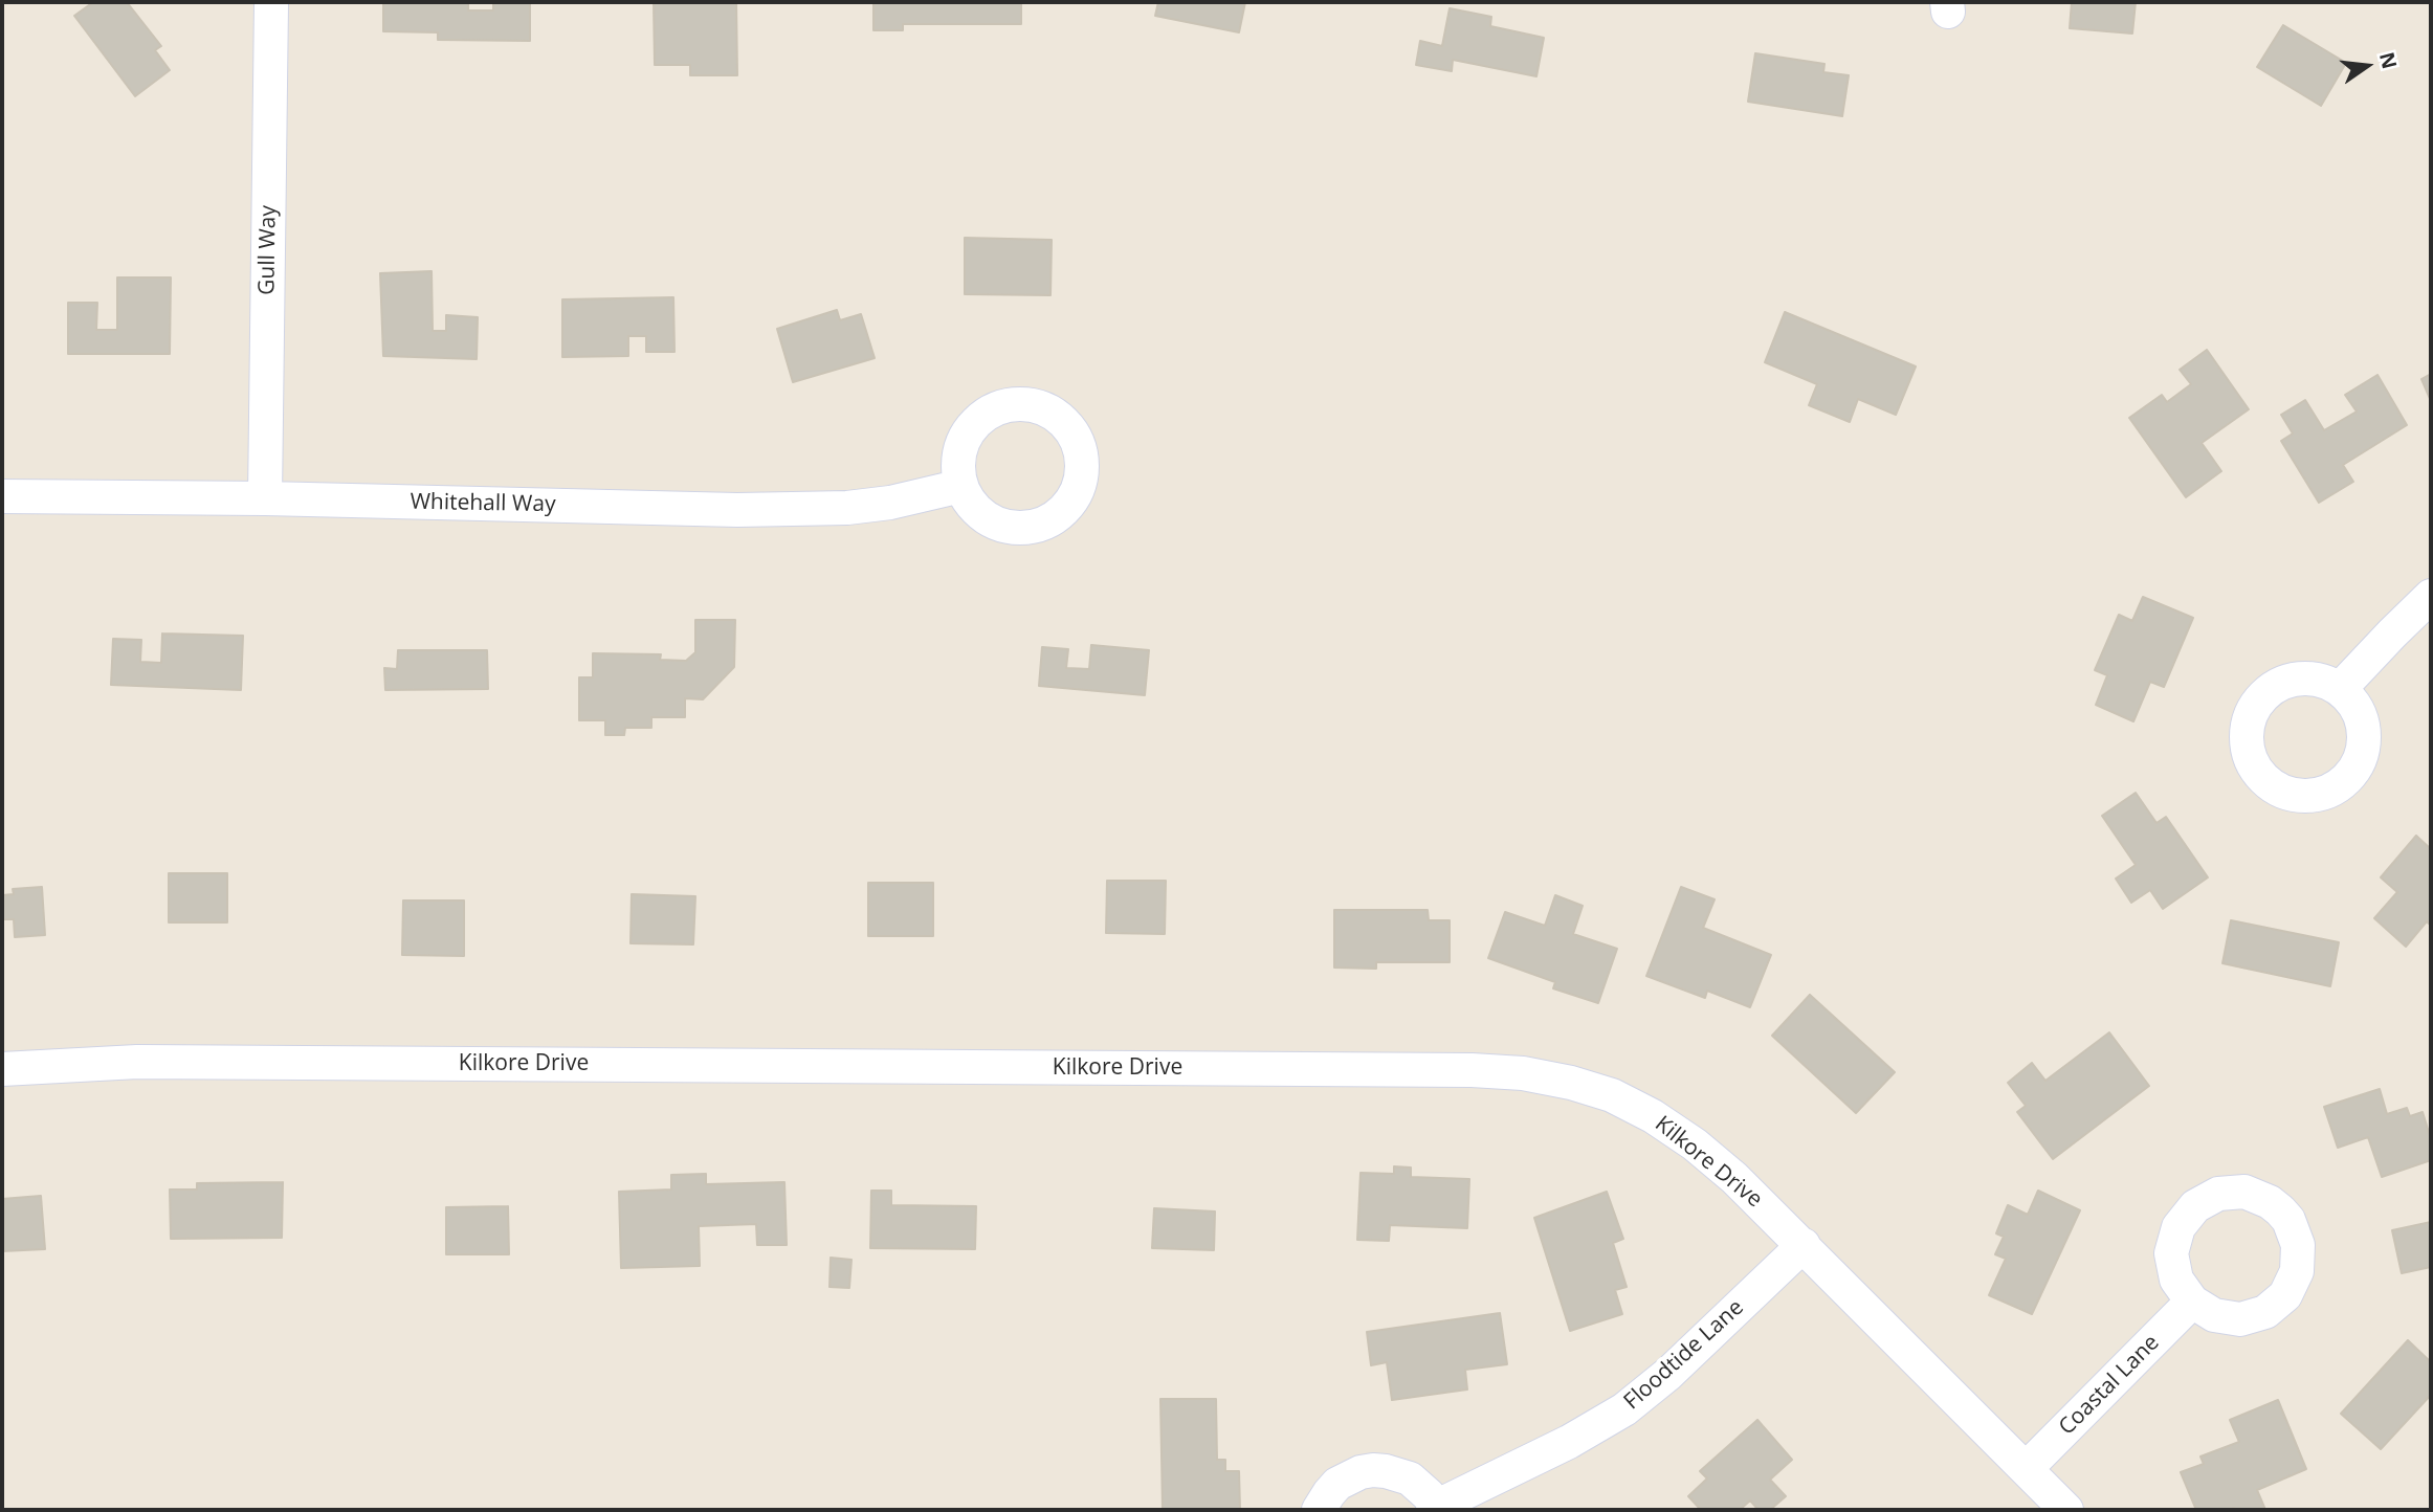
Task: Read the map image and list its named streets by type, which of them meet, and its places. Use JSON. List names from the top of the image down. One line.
{"streets":{"street":["Gull Way","Whitehall Way","Kilkore Drive","Floodtide Lane","Coastal Lane"]},"crossings":[["Gull Way","Whitehall Way"],["Kilkore Drive","Floodtide Lane"],["Kilkore Drive","Coastal Lane"]],"north":"right"}
